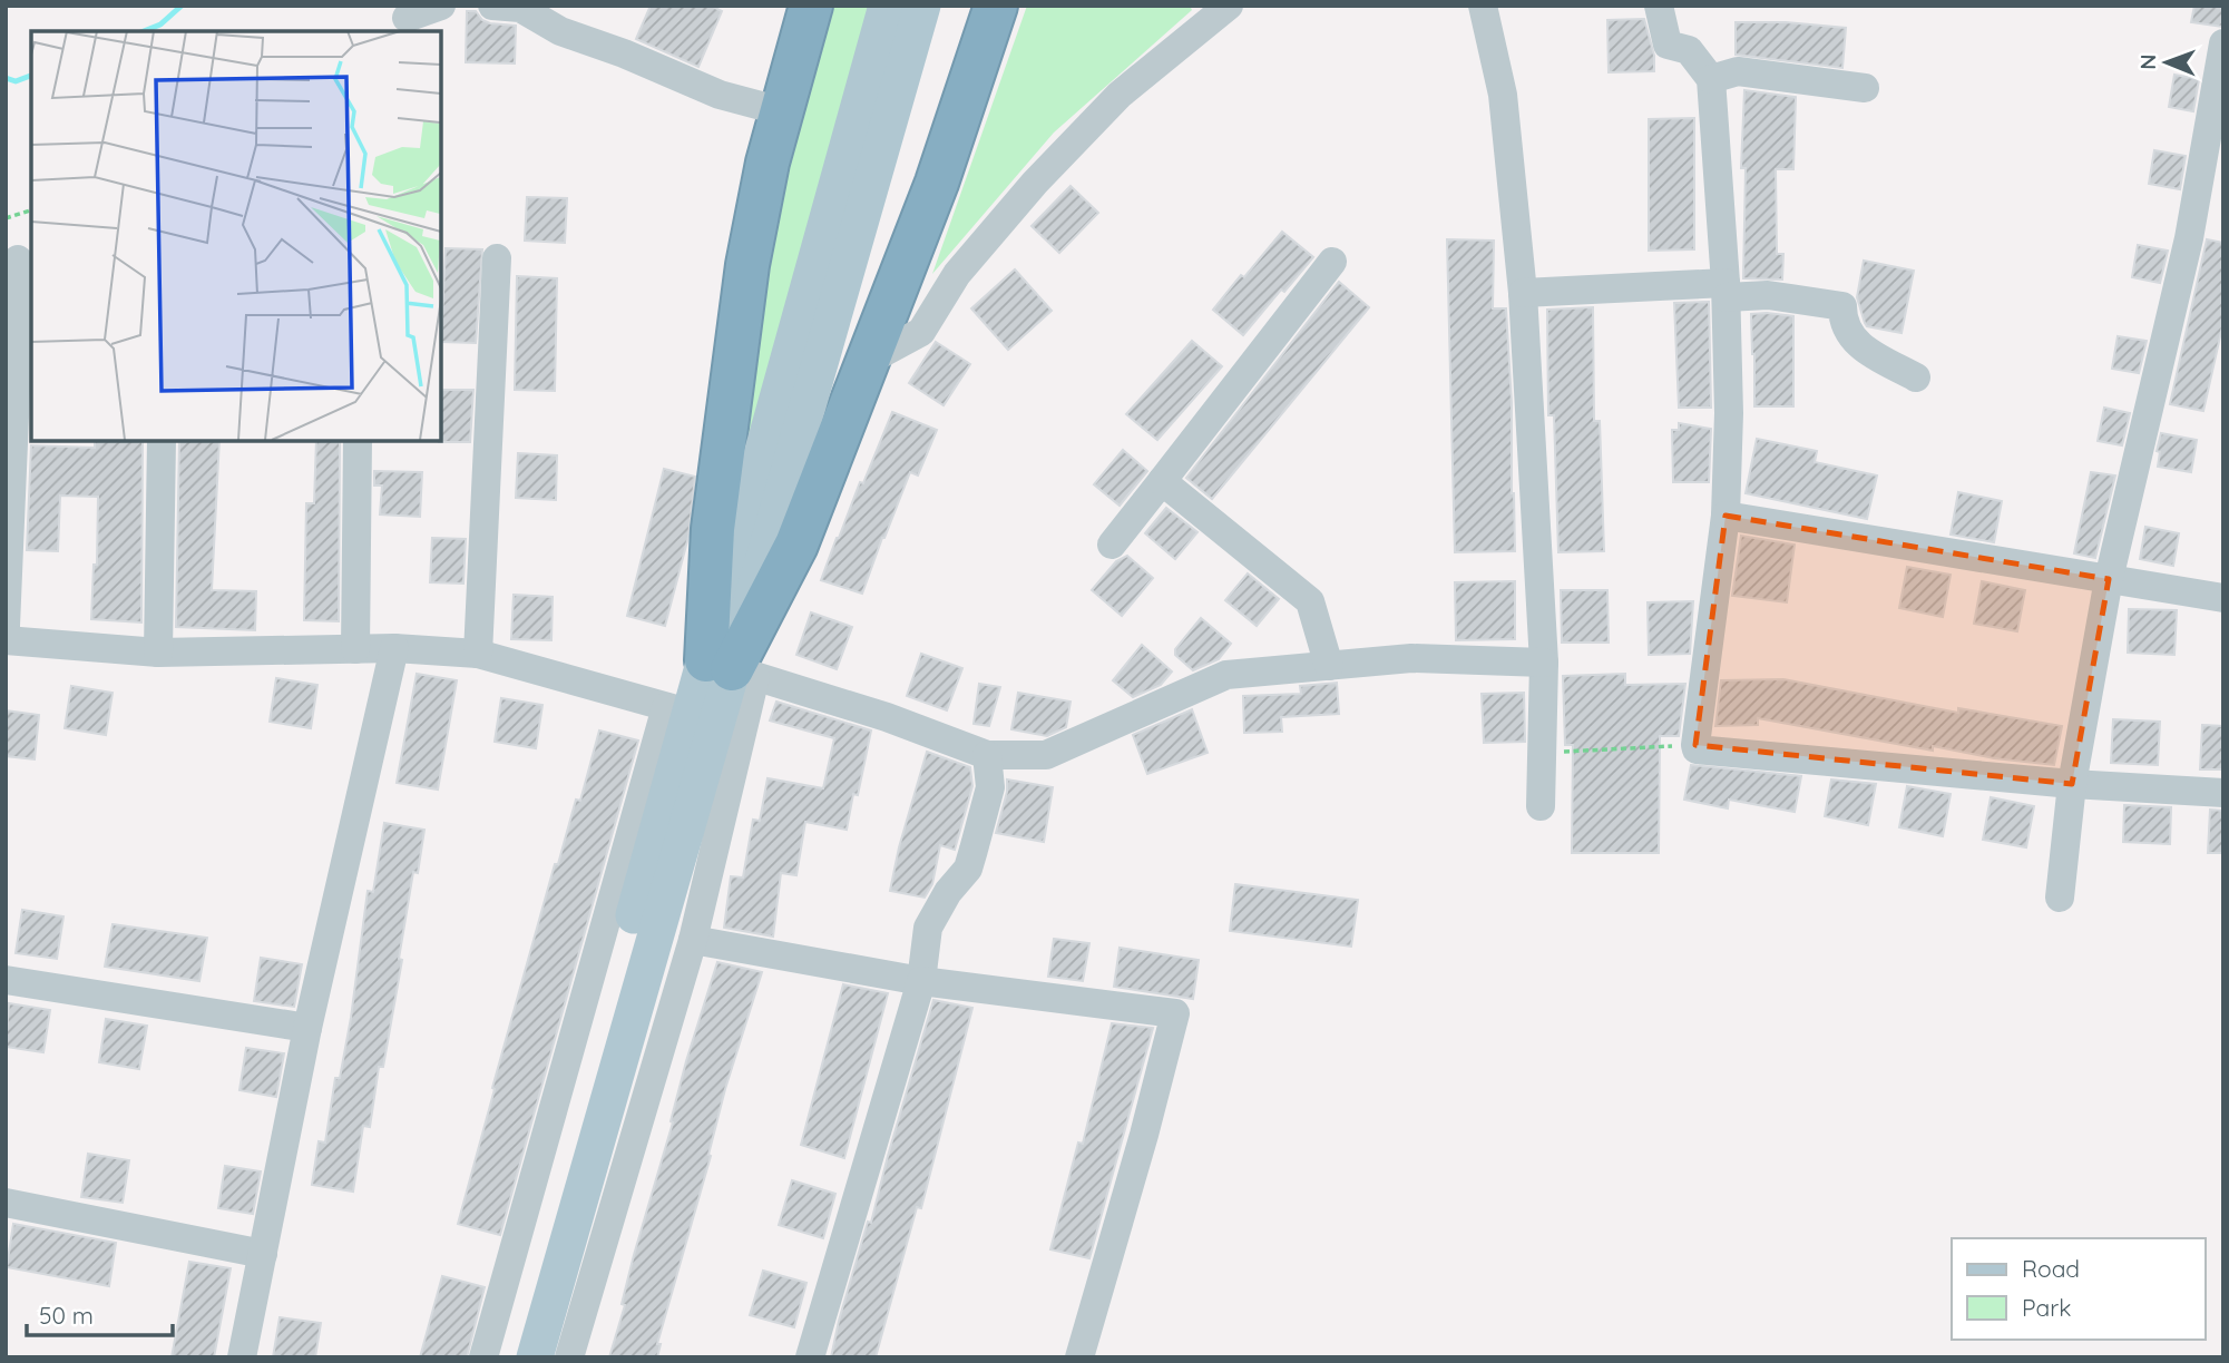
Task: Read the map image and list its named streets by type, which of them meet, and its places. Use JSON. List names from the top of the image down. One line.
{"legend":["Road","Park"],"scale_bar":"50 m","north":"left"}
